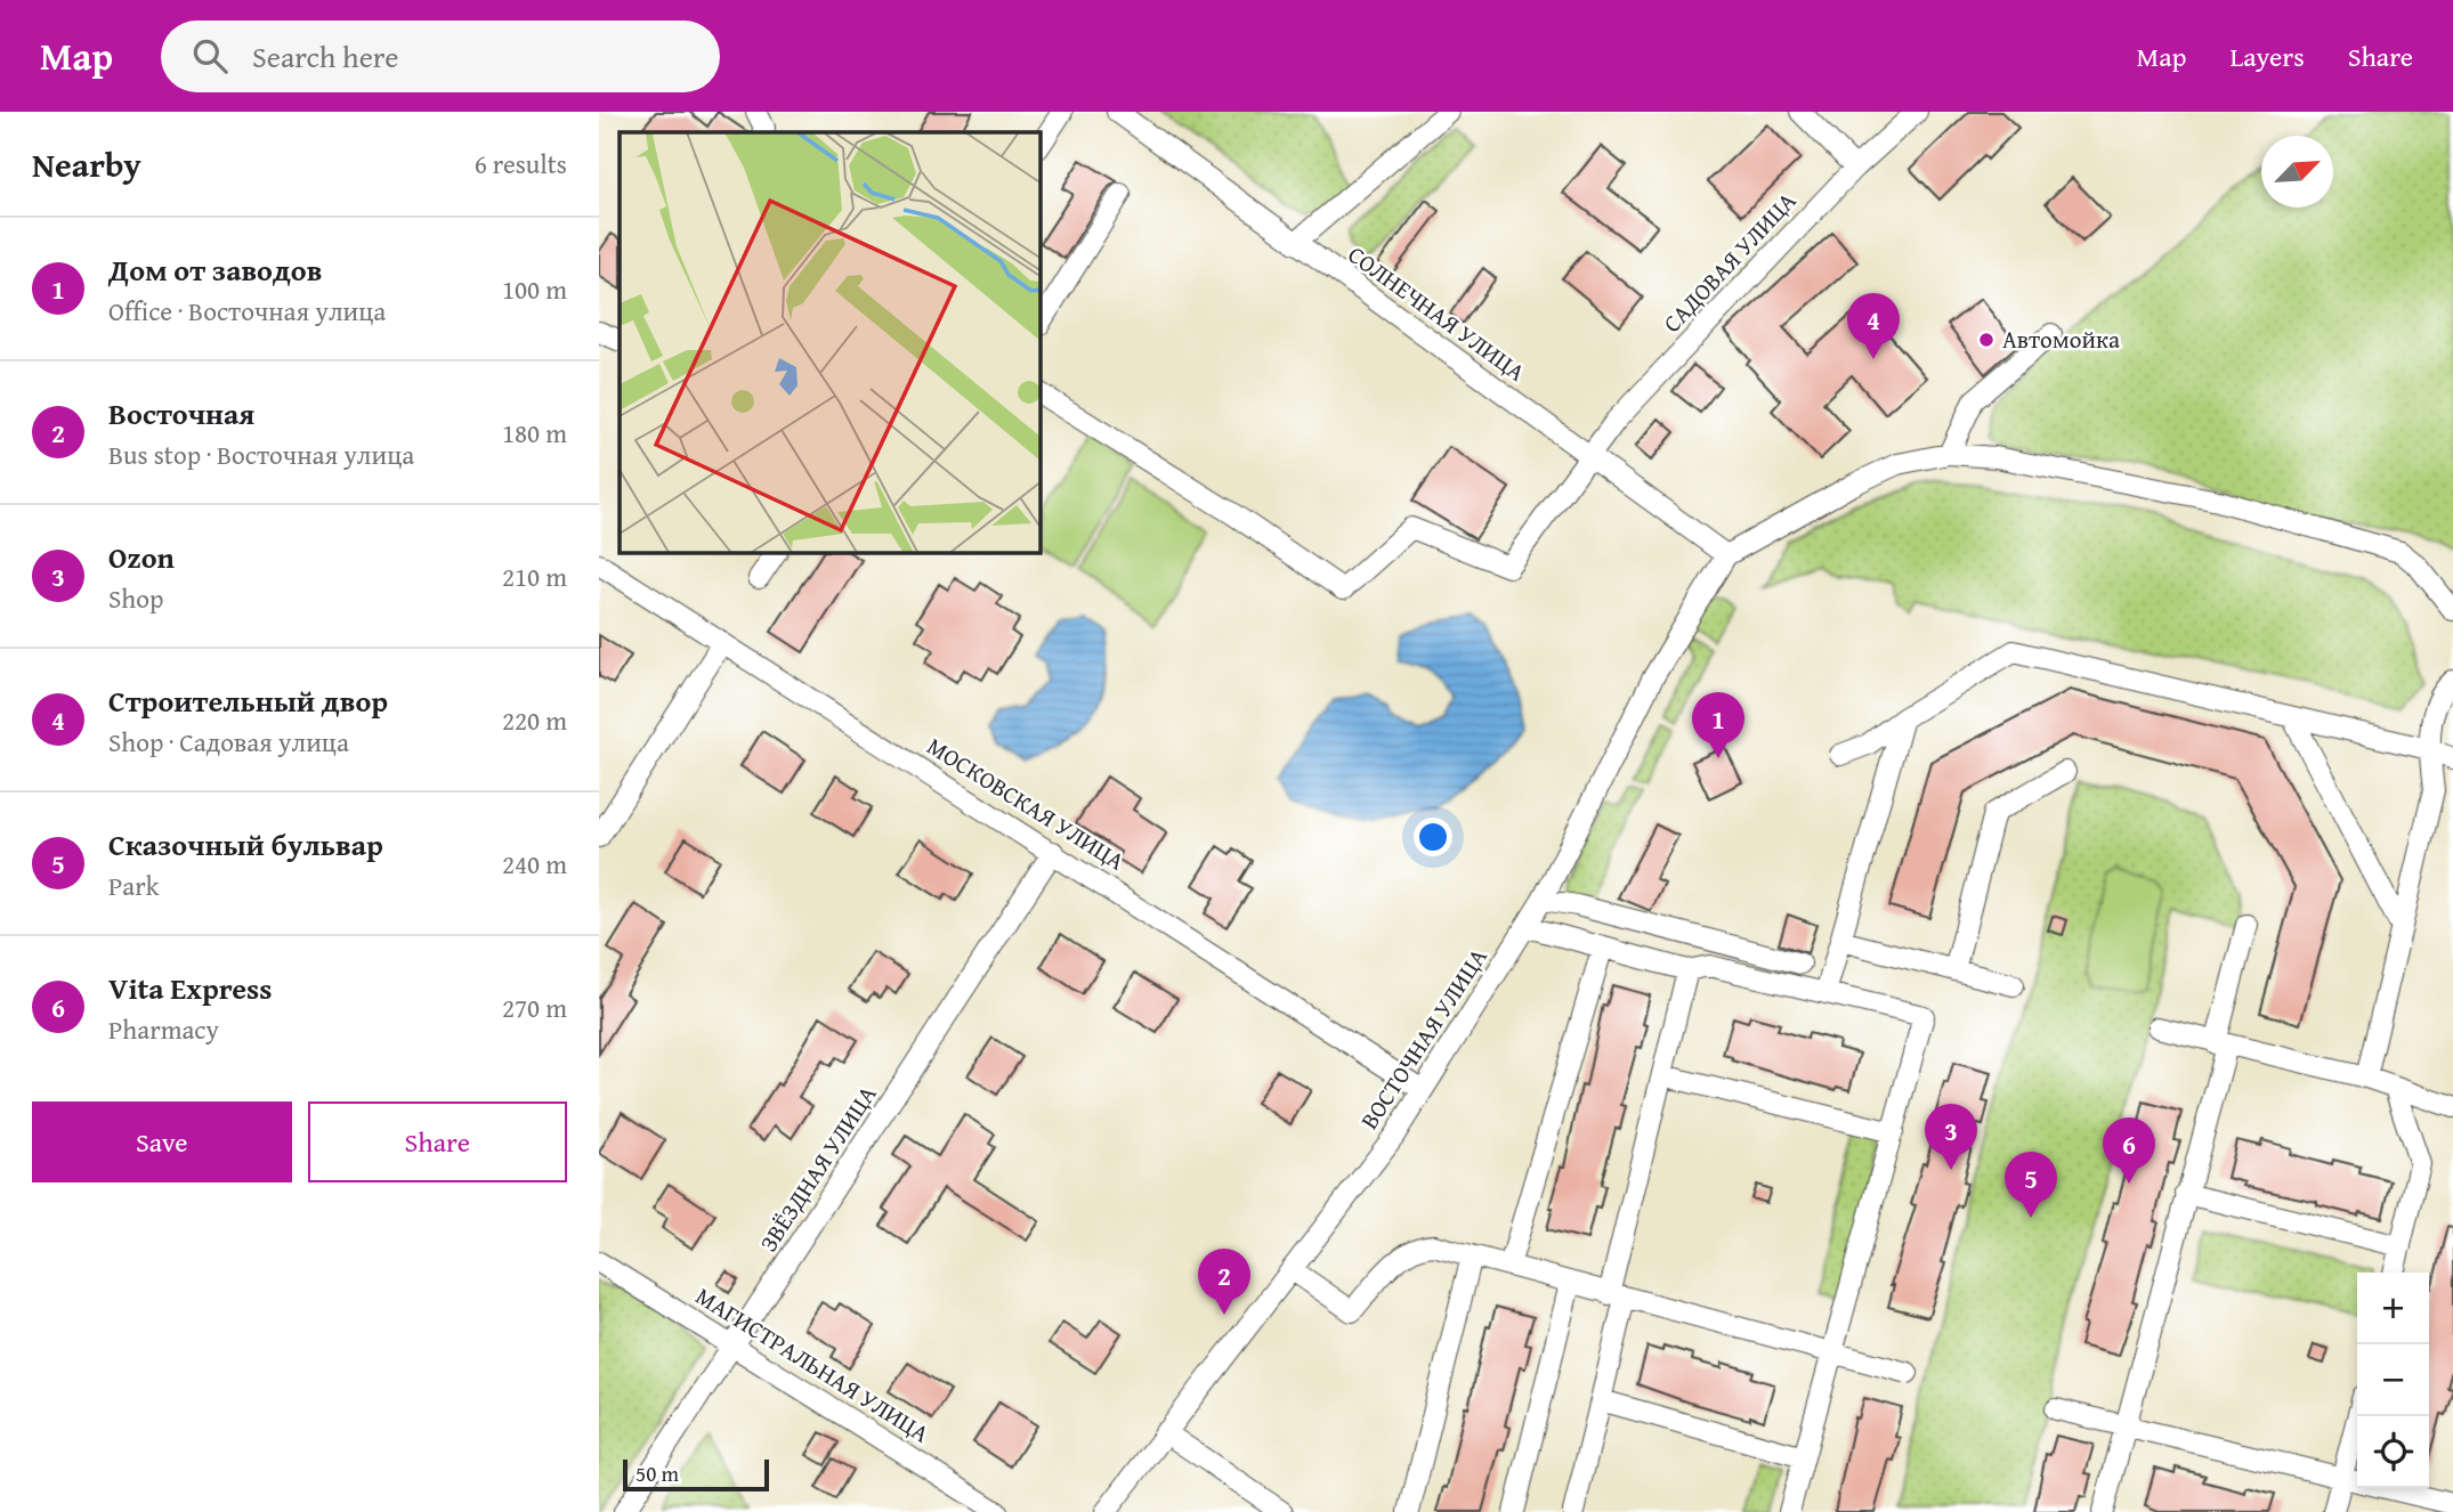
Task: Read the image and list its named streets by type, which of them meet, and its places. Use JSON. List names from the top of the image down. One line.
{"streets":{"street":["САДОВАЯ УЛИЦА","СОЛНЕЧНАЯ УЛИЦА","МОСКОВСКАЯ УЛИЦА","ВОСТОЧНАЯ УЛИЦА","ЗВЁЗДНАЯ УЛИЦА","МАГИСТРАЛЬНАЯ УЛИЦА"]},"crossings":[["САДОВАЯ УЛИЦА","СОЛНЕЧНАЯ УЛИЦА"],["СОЛНЕЧНАЯ УЛИЦА","ВОСТОЧНАЯ УЛИЦА"],["МОСКОВСКАЯ УЛИЦА","ВОСТОЧНАЯ УЛИЦА"],["МОСКОВСКАЯ УЛИЦА","ЗВЁЗДНАЯ УЛИЦА"],["ЗВЁЗДНАЯ УЛИЦА","МАГИСТРАЛЬНАЯ УЛИЦА"]],"places":["Автомойка"],"scale_bar":"50 m","north":"top right","page":{"header":"Map","search":"Search here","nav":["Map","Layers","Share"],"heading":["Nearby","6 results"],"list":[{"mark":"1","name":"Дом от заводов","note":"Office · Восточная улица","value":"100 m"},{"mark":"2","name":"Восточная","note":"Bus stop · Восточная улица","value":"180 m"},{"mark":"3","name":"Ozon","note":"Shop","value":"210 m"},{"mark":"4","name":"Строительный двор","note":"Shop · Садовая улица","value":"220 m"},{"mark":"5","name":"Сказочный бульвар","note":"Park","value":"240 m"},{"mark":"6","name":"Vita Express","note":"Pharmacy","value":"270 m"}],"pins":["4","1","3","6","5","2"],"buttons":["Save","Share"],"map_buttons":["+","−"],"scale":"50 m"}}
